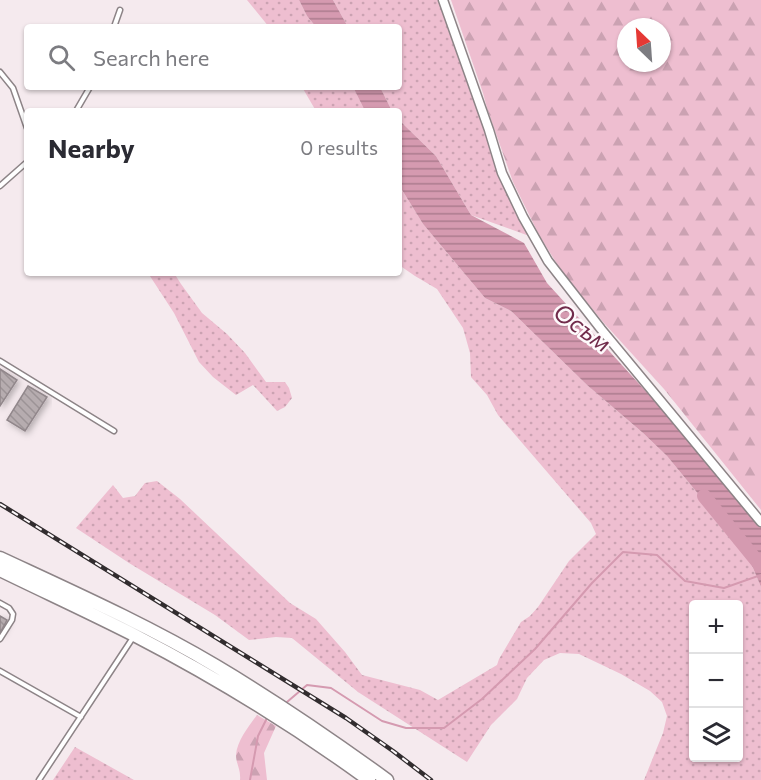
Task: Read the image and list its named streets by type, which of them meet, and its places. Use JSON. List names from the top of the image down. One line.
{"water":["Осъм"],"north":"top left","page":{"search":"Search here","heading":["Nearby","0 results"],"map_buttons":["+","−"]}}
